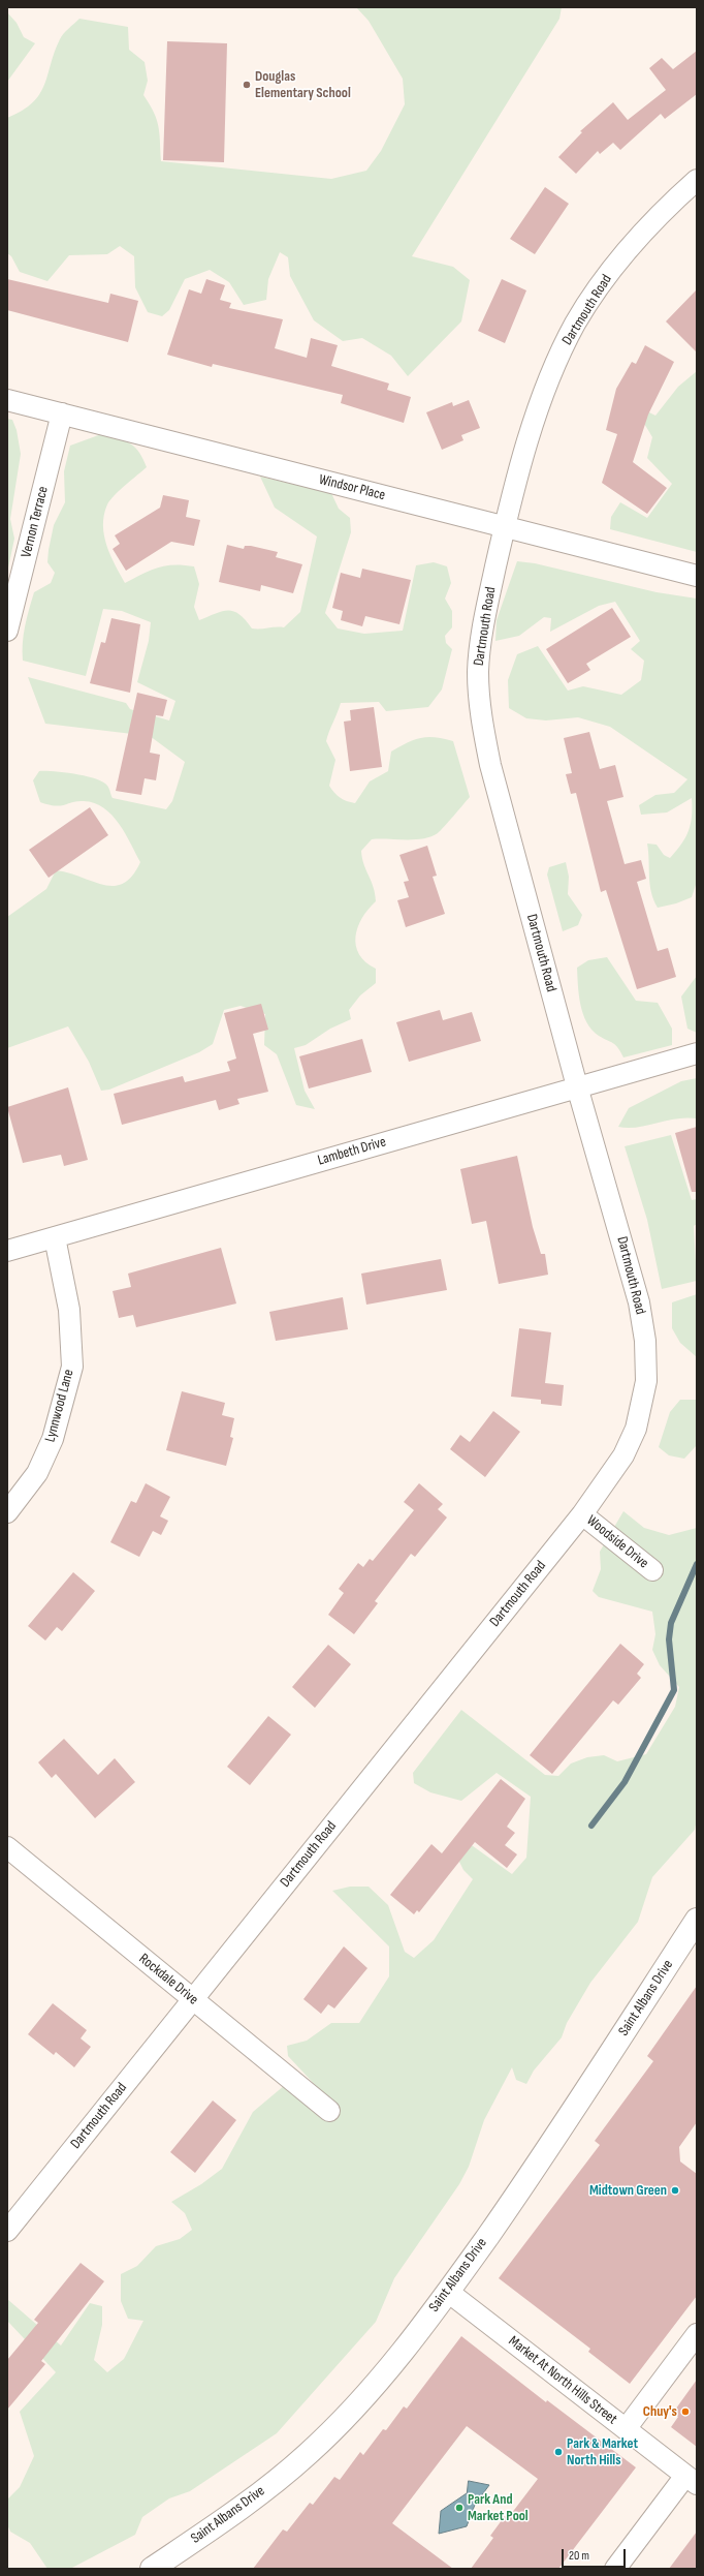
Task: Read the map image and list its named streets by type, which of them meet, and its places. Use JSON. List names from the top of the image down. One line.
{"streets":{"street":["Dartmouth Road","Windsor Place","Vernon Terrace","Lambeth Drive","Lynnwood Lane","Woodside Drive","Rockdale Drive","Saint Albans Drive","Market At North Hills Street"]},"crossings":[["Dartmouth Road","Windsor Place"],["Dartmouth Road","Lambeth Drive"],["Dartmouth Road","Woodside Drive"],["Dartmouth Road","Rockdale Drive"],["Windsor Place","Vernon Terrace"],["Lambeth Drive","Lynnwood Lane"],["Saint Albans Drive","Market At North Hills Street"]],"places":["Douglas Elementary School","Midtown Green","Chuy's","Park & Market North Hills","Park And Market Pool"],"scale_bar":"20 m"}
